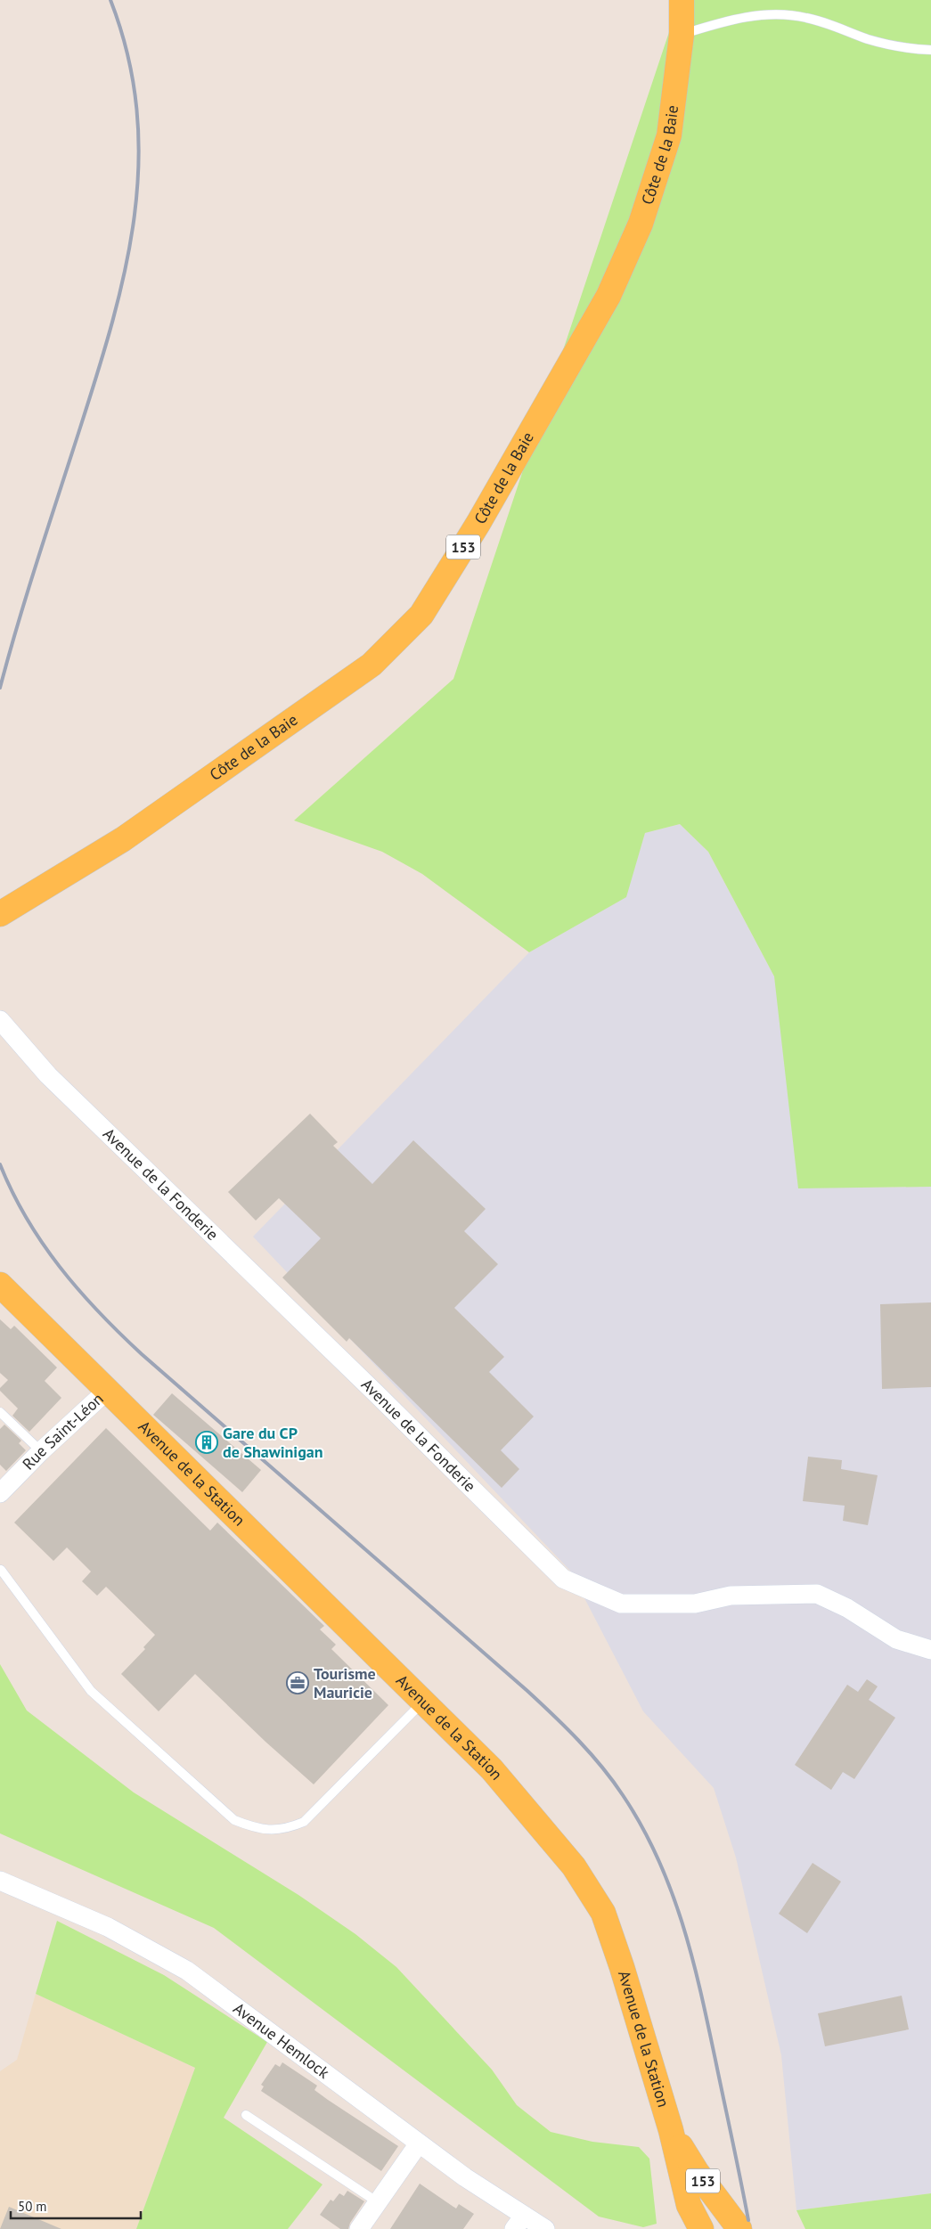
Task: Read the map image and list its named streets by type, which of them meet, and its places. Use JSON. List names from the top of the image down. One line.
{"streets":{"main road":["Côte de la Baie","153","Avenue de la Station"],"street":["Avenue de la Fonderie","Rue Saint-Léon","Avenue Hemlock"]},"crossings":[["153","Avenue de la Station"],["Rue Saint-Léon","Avenue de la Station"]],"places":{"building":["Gare du CP de Shawinigan"],"office":["Tourisme Mauricie"]},"scale_bar":"50 m"}
